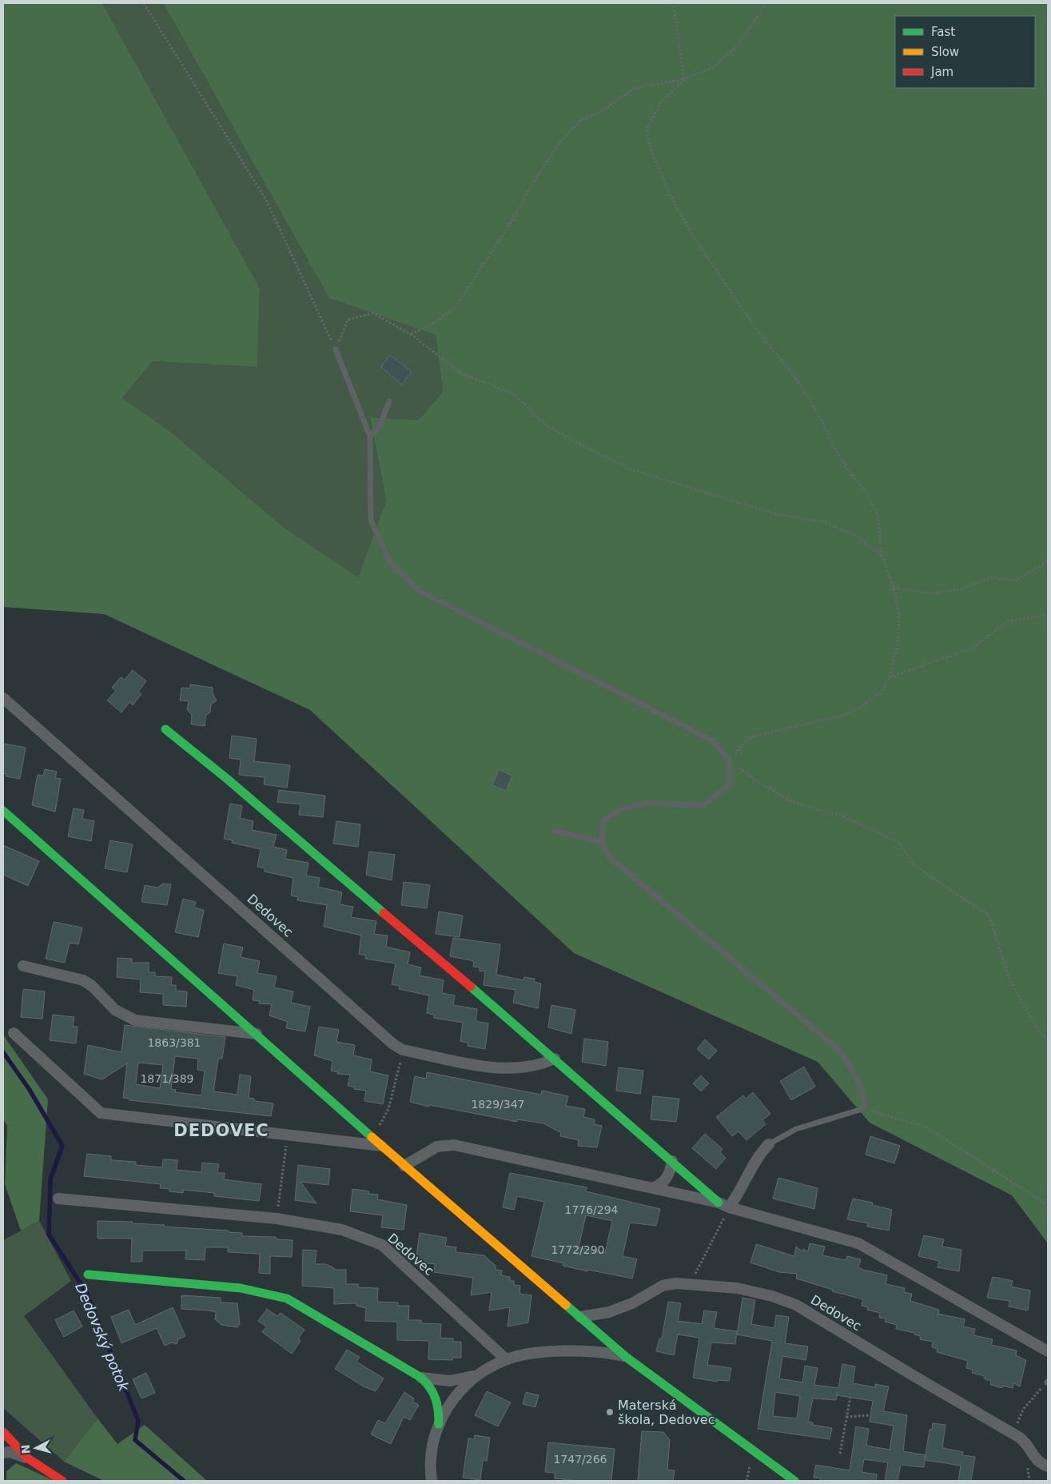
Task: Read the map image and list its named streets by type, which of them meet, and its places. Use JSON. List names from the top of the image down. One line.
{"streets":{"street":["Dedovec"]},"districts":["DEDOVEC"],"water":["Dedovský potok"],"places":["Materská škola, Dedovec"],"house_numbers":["1863/381","1871/389","1829/347","1776/294","1772/290","1747/266"],"legend":["Fast","Slow","Jam"],"north":"left"}
